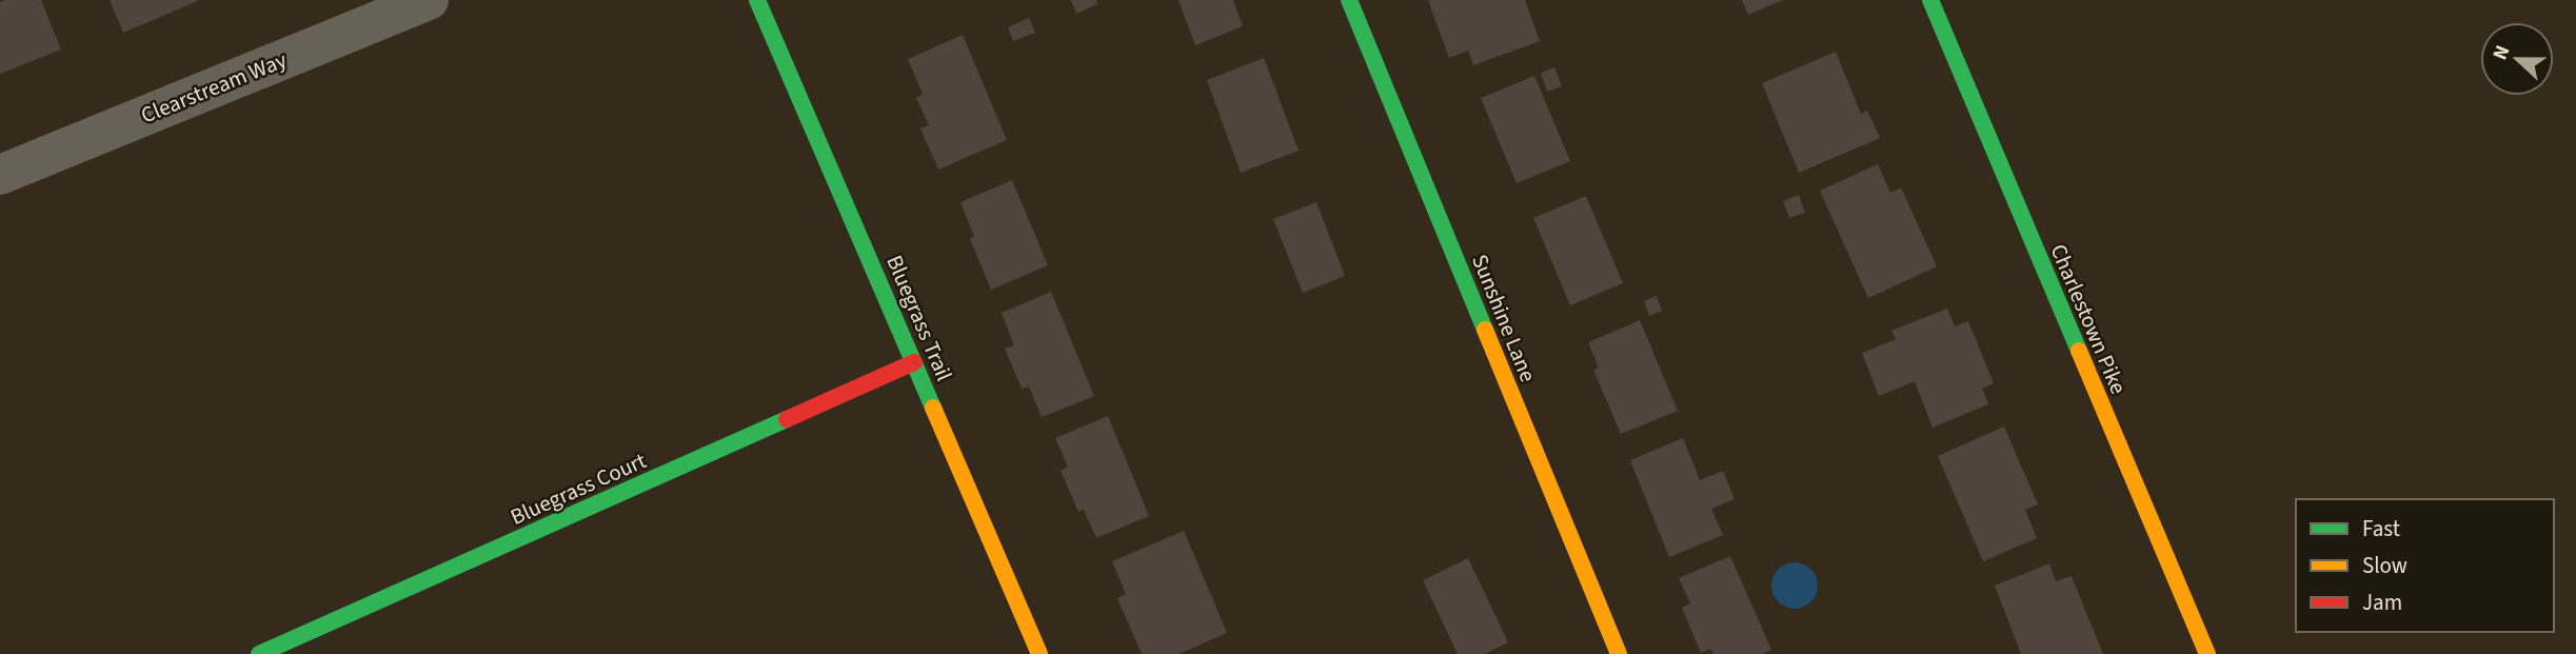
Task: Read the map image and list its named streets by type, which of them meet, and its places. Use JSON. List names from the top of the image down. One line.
{"streets":{"street":["Clearstream Way","Bluegrass Trail","Sunshine Lane","Charlestown Pike","Bluegrass Court"]},"crossings":[["Bluegrass Trail","Bluegrass Court"]],"legend":["Fast","Slow","Jam"],"north":"left"}
